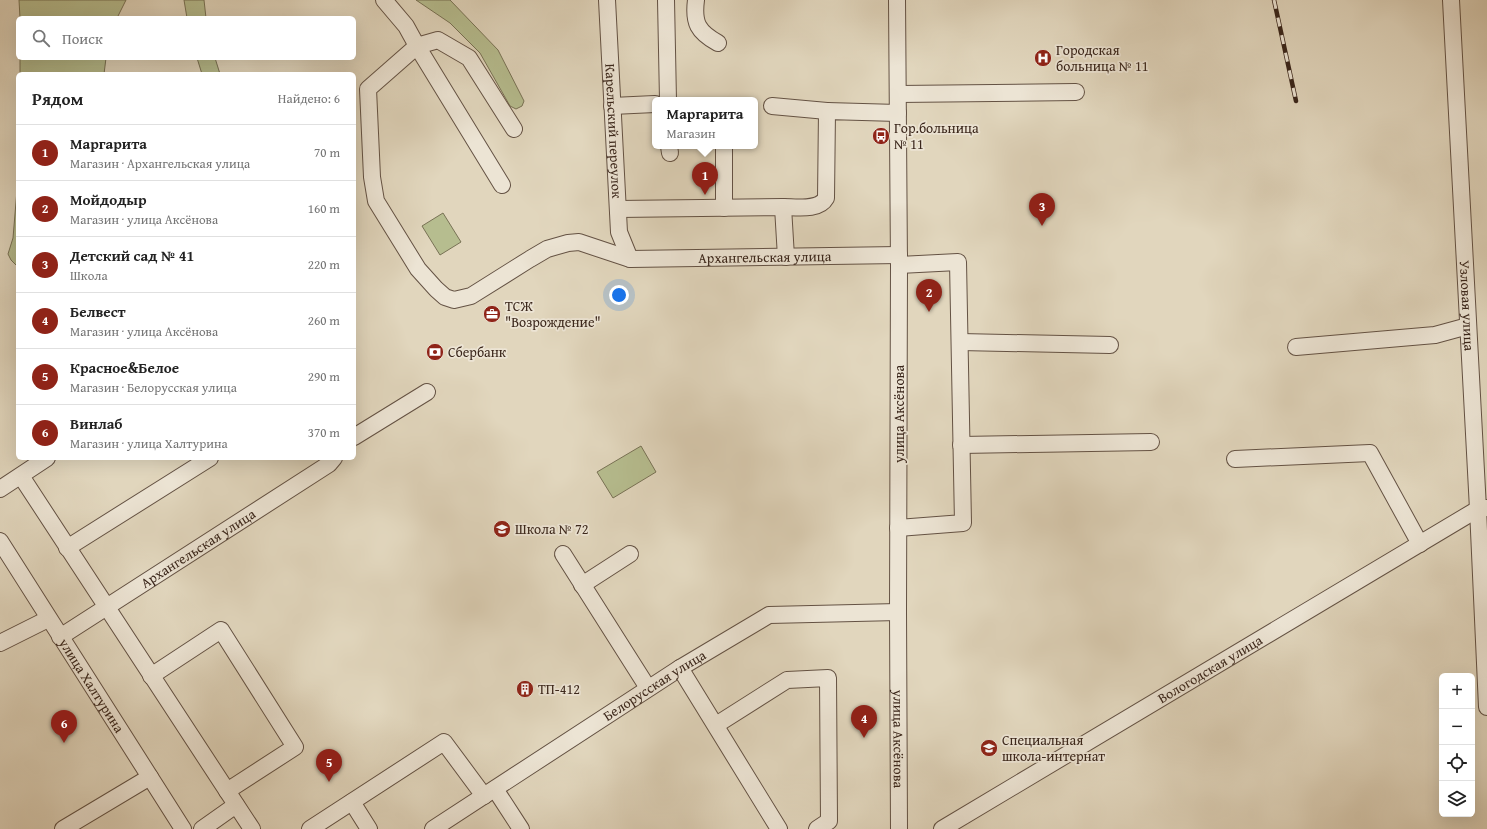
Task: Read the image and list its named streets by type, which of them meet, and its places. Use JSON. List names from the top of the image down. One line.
{"streets":{"street":["Карельский переулок","Архангельская улица","Узловая улица","улица Аксёнова","Вологодская улица","улица Халтурина","Белорусская улица"]},"crossings":[["Карельский переулок","Архангельская улица"],["Архангельская улица","улица Аксёнова"],["Архангельская улица","улица Халтурина"],["Узловая улица","Вологодская улица"],["улица Аксёнова","Белорусская улица"]],"places":{"hospital":["Городская больница № 11"],"bus stop":["Гор.больница № 11"],"office":["ТСЖ \"Возрождение\""],"bank":["Сбербанк"],"school or university":["Школа № 72","Специальная школа-интернат"],"building":["ТП-412"]},"page":{"search":"Поиск","heading":["Рядом","Найдено: 6"],"popup":["Маргарита","Магазин"],"list":[{"mark":"1","name":"Маргарита","note":"Магазин · Архангельская улица","value":"70 m"},{"mark":"2","name":"Мойдодыр","note":"Магазин · улица Аксёнова","value":"160 m"},{"mark":"3","name":"Детский сад № 41","note":"Школа","value":"220 m"},{"mark":"4","name":"Белвест","note":"Магазин · улица Аксёнова","value":"260 m"},{"mark":"5","name":"Красное&Белое","note":"Магазин · Белорусская улица","value":"290 m"},{"mark":"6","name":"Винлаб","note":"Магазин · улица Халтурина","value":"370 m"}],"pins":["1","3","2","4","6","5"],"map_buttons":["+","−"]}}
